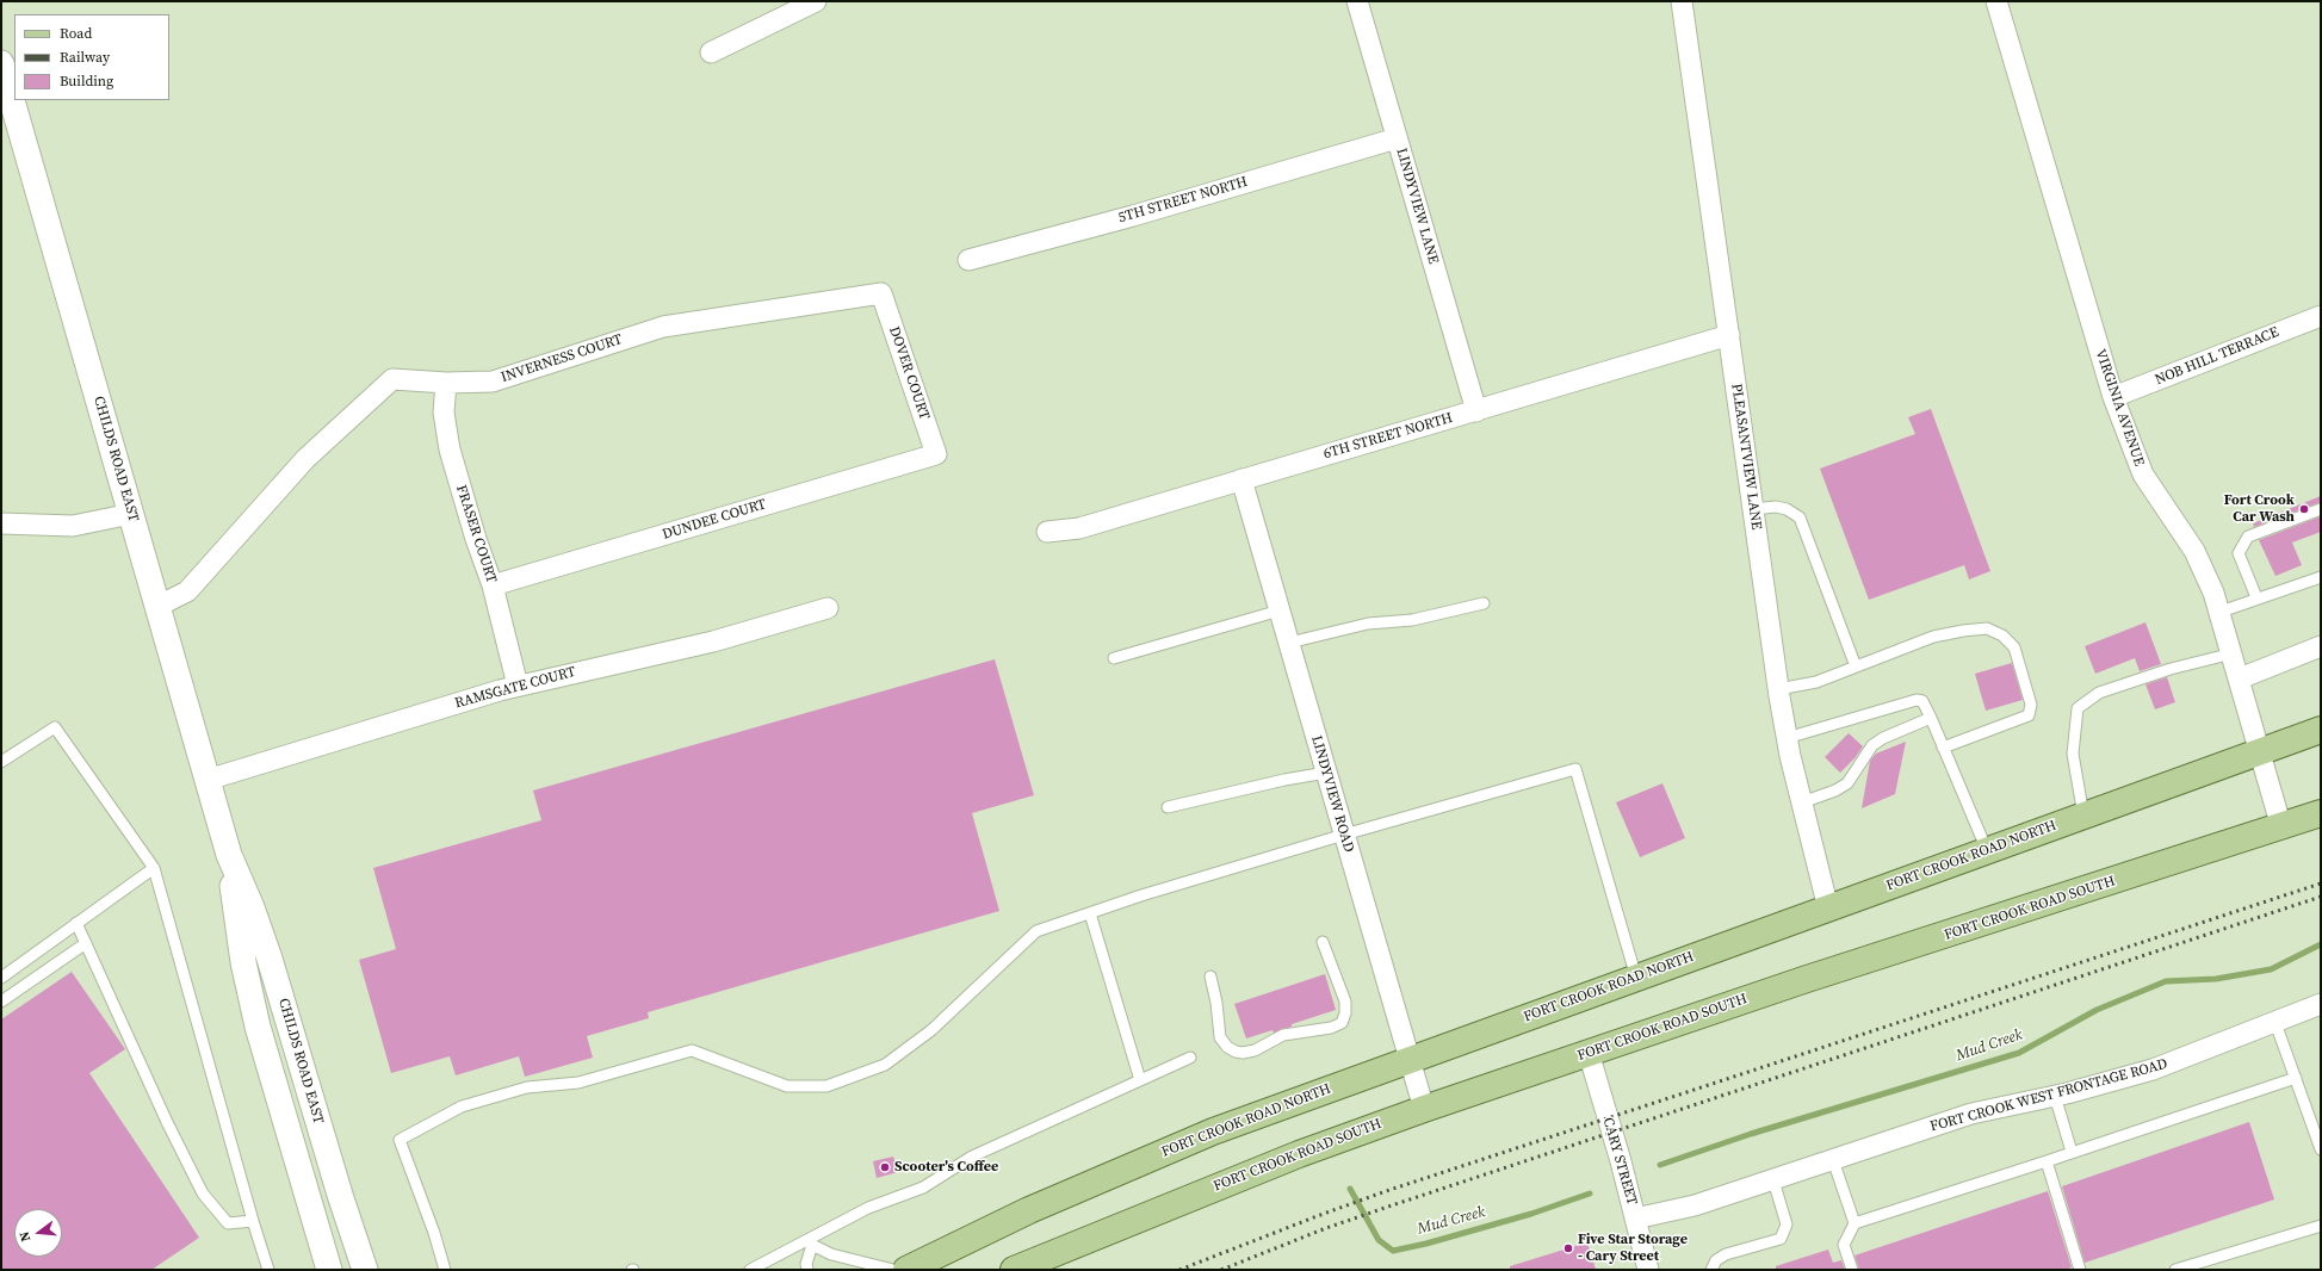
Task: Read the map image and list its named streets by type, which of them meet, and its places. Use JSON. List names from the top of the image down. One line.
{"streets":{"main road":["FORT CROOK ROAD NORTH","FORT CROOK ROAD SOUTH"],"street":["5TH STREET NORTH","LINDYVIEW LANE","NOB HILL TERRACE","INVERNESS COURT","DOVER COURT","VIRGINIA AVENUE","6TH STREET NORTH","PLEASANTVIEW LANE","CHILDS ROAD EAST","DUNDEE COURT","FRASER COURT","RAMSGATE COURT","LINDYVIEW ROAD","FORT CROOK WEST FRONTAGE ROAD","CARY STREET"]},"crossings":[["5TH STREET NORTH","LINDYVIEW LANE"],["LINDYVIEW LANE","6TH STREET NORTH"],["NOB HILL TERRACE","VIRGINIA AVENUE"],["INVERNESS COURT","DOVER COURT"],["INVERNESS COURT","CHILDS ROAD EAST"],["INVERNESS COURT","FRASER COURT"],["DOVER COURT","DUNDEE COURT"],["VIRGINIA AVENUE","FORT CROOK ROAD NORTH"],["VIRGINIA AVENUE","FORT CROOK ROAD SOUTH"],["6TH STREET NORTH","PLEASANTVIEW LANE"],["6TH STREET NORTH","LINDYVIEW ROAD"],["PLEASANTVIEW LANE","FORT CROOK ROAD NORTH"],["CHILDS ROAD EAST","RAMSGATE COURT"],["DUNDEE COURT","FRASER COURT"],["FRASER COURT","RAMSGATE COURT"],["LINDYVIEW ROAD","FORT CROOK ROAD NORTH"],["LINDYVIEW ROAD","FORT CROOK ROAD SOUTH"],["FORT CROOK ROAD SOUTH","CARY STREET"],["FORT CROOK WEST FRONTAGE ROAD","CARY STREET"]],"water":["Mud Creek"],"places":["Fort Crook Car Wash","Scooter's Coffee","Five Star Storage - Cary Street"],"legend":["Road","Railway","Building"],"north":"left"}
